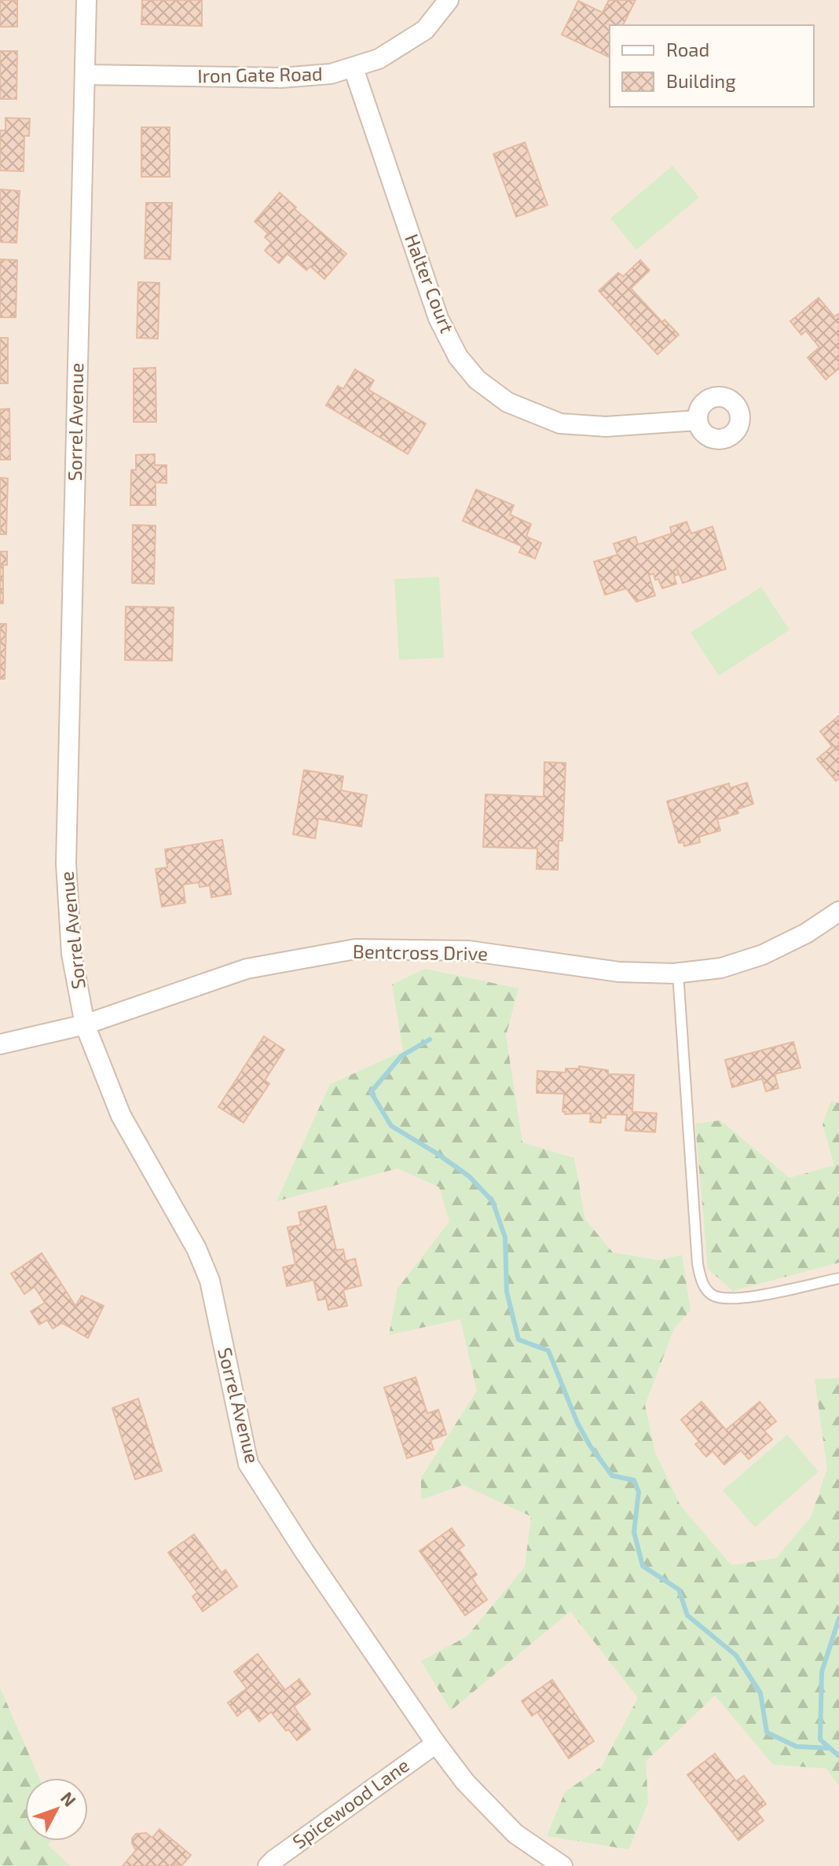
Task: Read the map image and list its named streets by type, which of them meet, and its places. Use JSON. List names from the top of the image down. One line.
{"streets":{"street":["Iron Gate Road","Halter Court","Sorrel Avenue","Bentcross Drive","Spicewood Lane"]},"crossings":[["Iron Gate Road","Halter Court"],["Iron Gate Road","Sorrel Avenue"],["Sorrel Avenue","Bentcross Drive"],["Sorrel Avenue","Spicewood Lane"]],"legend":["Road","Building"],"north":"top right"}
